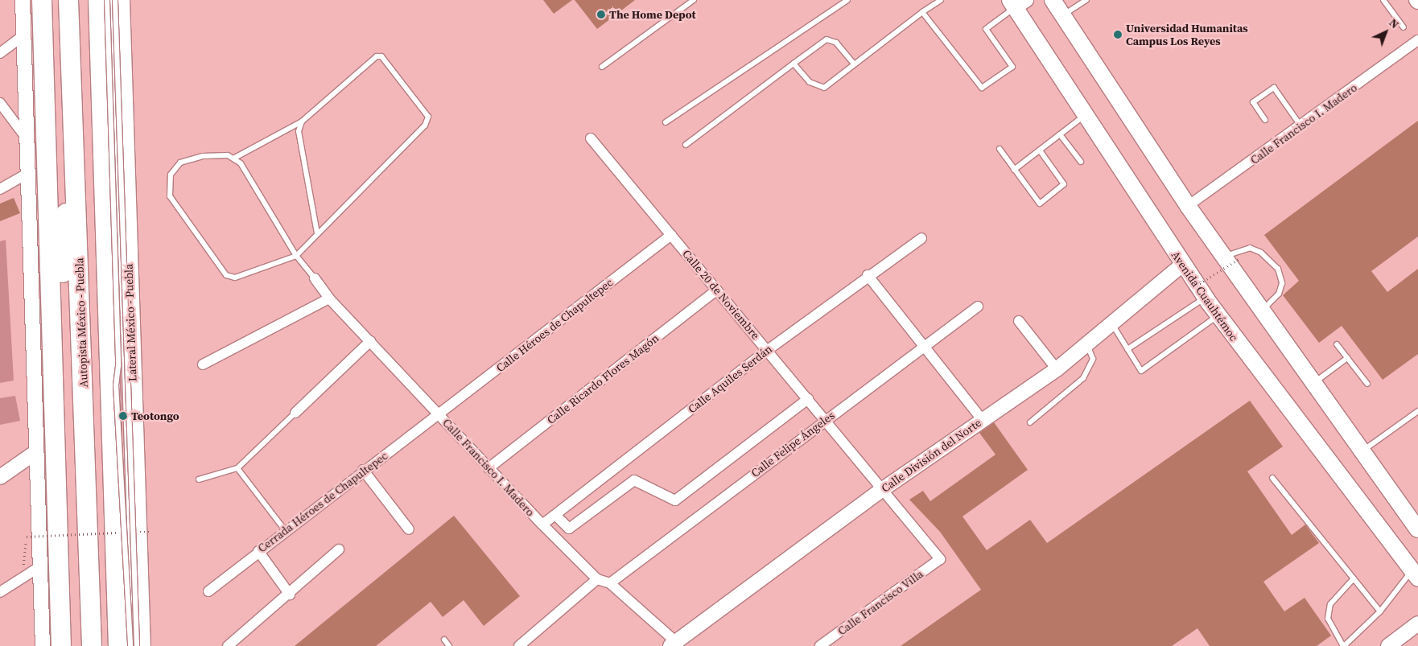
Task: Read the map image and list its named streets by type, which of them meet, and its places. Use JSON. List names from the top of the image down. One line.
{"streets":{"highway":["Autopista México - Puebla","Lateral México - Puebla"],"main road":["Avenida Cuauhtémoc"],"street":["Calle Francisco I. Madero","Calle 20 de Noviembre","Calle Héroes de Chapultepec","Calle Ricardo Flores Magón","Calle Aquiles Serdán","Calle Felipe Ángeles","Calle División del Norte","Cerrada Héroes de Chapultepec","Calle Francisco Villa"]},"crossings":[["Calle Francisco I. Madero","Calle Héroes de Chapultepec"],["Calle Francisco I. Madero","Calle Ricardo Flores Magón"],["Calle Francisco I. Madero","Calle Aquiles Serdán"],["Calle Francisco I. Madero","Calle Felipe Ángeles"],["Calle Francisco I. Madero","Calle División del Norte"],["Calle Francisco I. Madero","Cerrada Héroes de Chapultepec"],["Calle 20 de Noviembre","Calle Héroes de Chapultepec"],["Calle 20 de Noviembre","Calle Ricardo Flores Magón"],["Calle 20 de Noviembre","Calle Aquiles Serdán"],["Calle 20 de Noviembre","Calle Felipe Ángeles"],["Calle 20 de Noviembre","Calle División del Norte"],["Calle 20 de Noviembre","Calle Francisco Villa"],["Avenida Cuauhtémoc","Calle División del Norte"],["Calle Héroes de Chapultepec","Cerrada Héroes de Chapultepec"]],"places":["The Home Depot","Universidad Humanitas Campus Los Reyes","Teotongo"],"north":"top right"}
